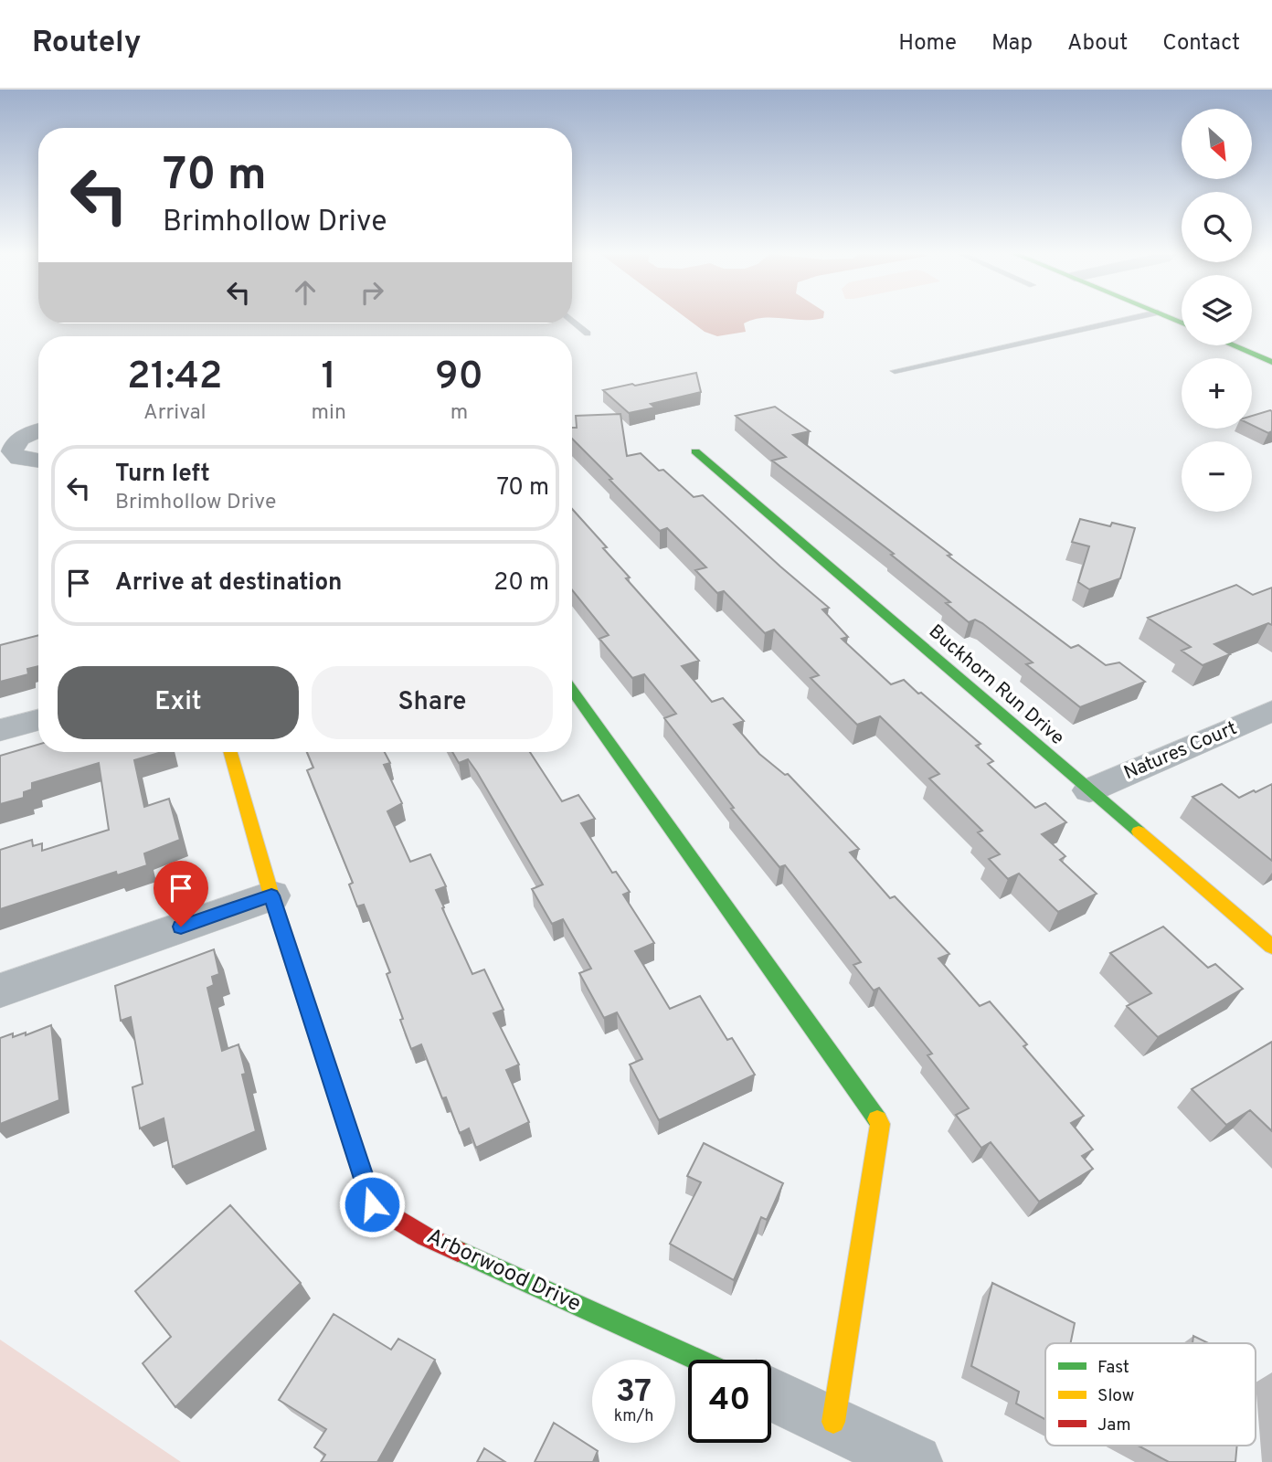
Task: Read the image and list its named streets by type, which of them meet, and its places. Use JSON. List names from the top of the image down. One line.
{"streets":{"street":["Buckhorn Run Drive","Natures Court","Arborwood Drive"]},"crossings":[["Buckhorn Run Drive","Natures Court"]],"legend":["Fast","Slow","Jam"],"north":"bottom right","page":{"header":"Routely","nav":["Home","Map","About","Contact"],"map_buttons":["+","−"],"turn":["70 m","Brimhollow Drive"],"eta":["21:42","Arrival","1","min","90","m"],"list":[{"name":"Turn left","note":"Brimhollow Drive","value":"70 m"},{"name":"Arrive at destination","value":"20 m"}],"buttons":["Exit","Share"],"speed":"37 km/h","limit":"40"}}
